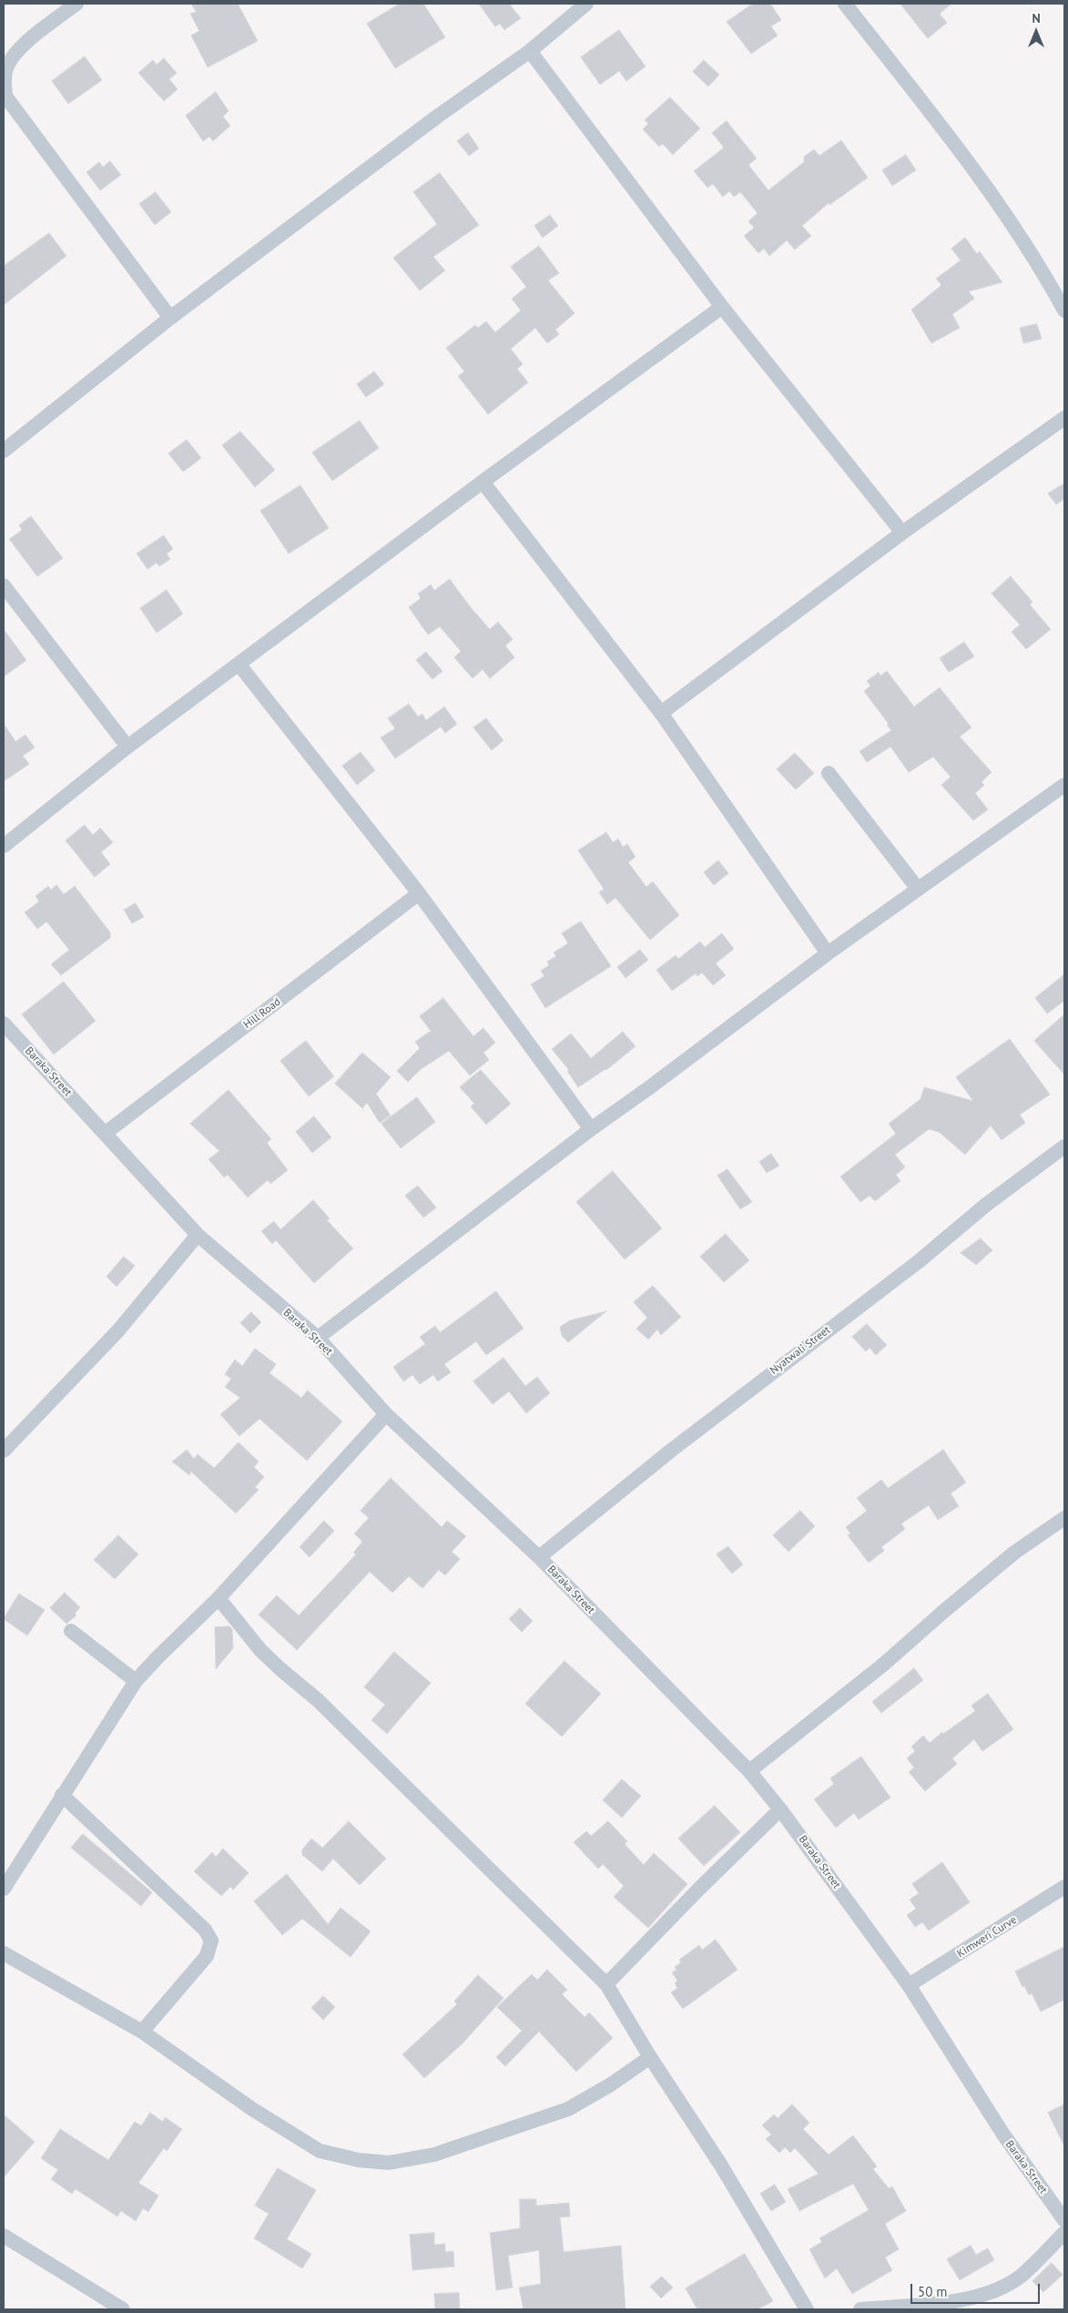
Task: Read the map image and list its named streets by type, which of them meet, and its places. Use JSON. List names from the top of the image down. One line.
{"streets":{"street":["Hill Road","Baraka Street","Nyatwali Street","Kimweri Curve"]},"crossings":[["Hill Road","Baraka Street"],["Baraka Street","Nyatwali Street"],["Baraka Street","Kimweri Curve"]],"scale_bar":"50 m","north":"top"}
